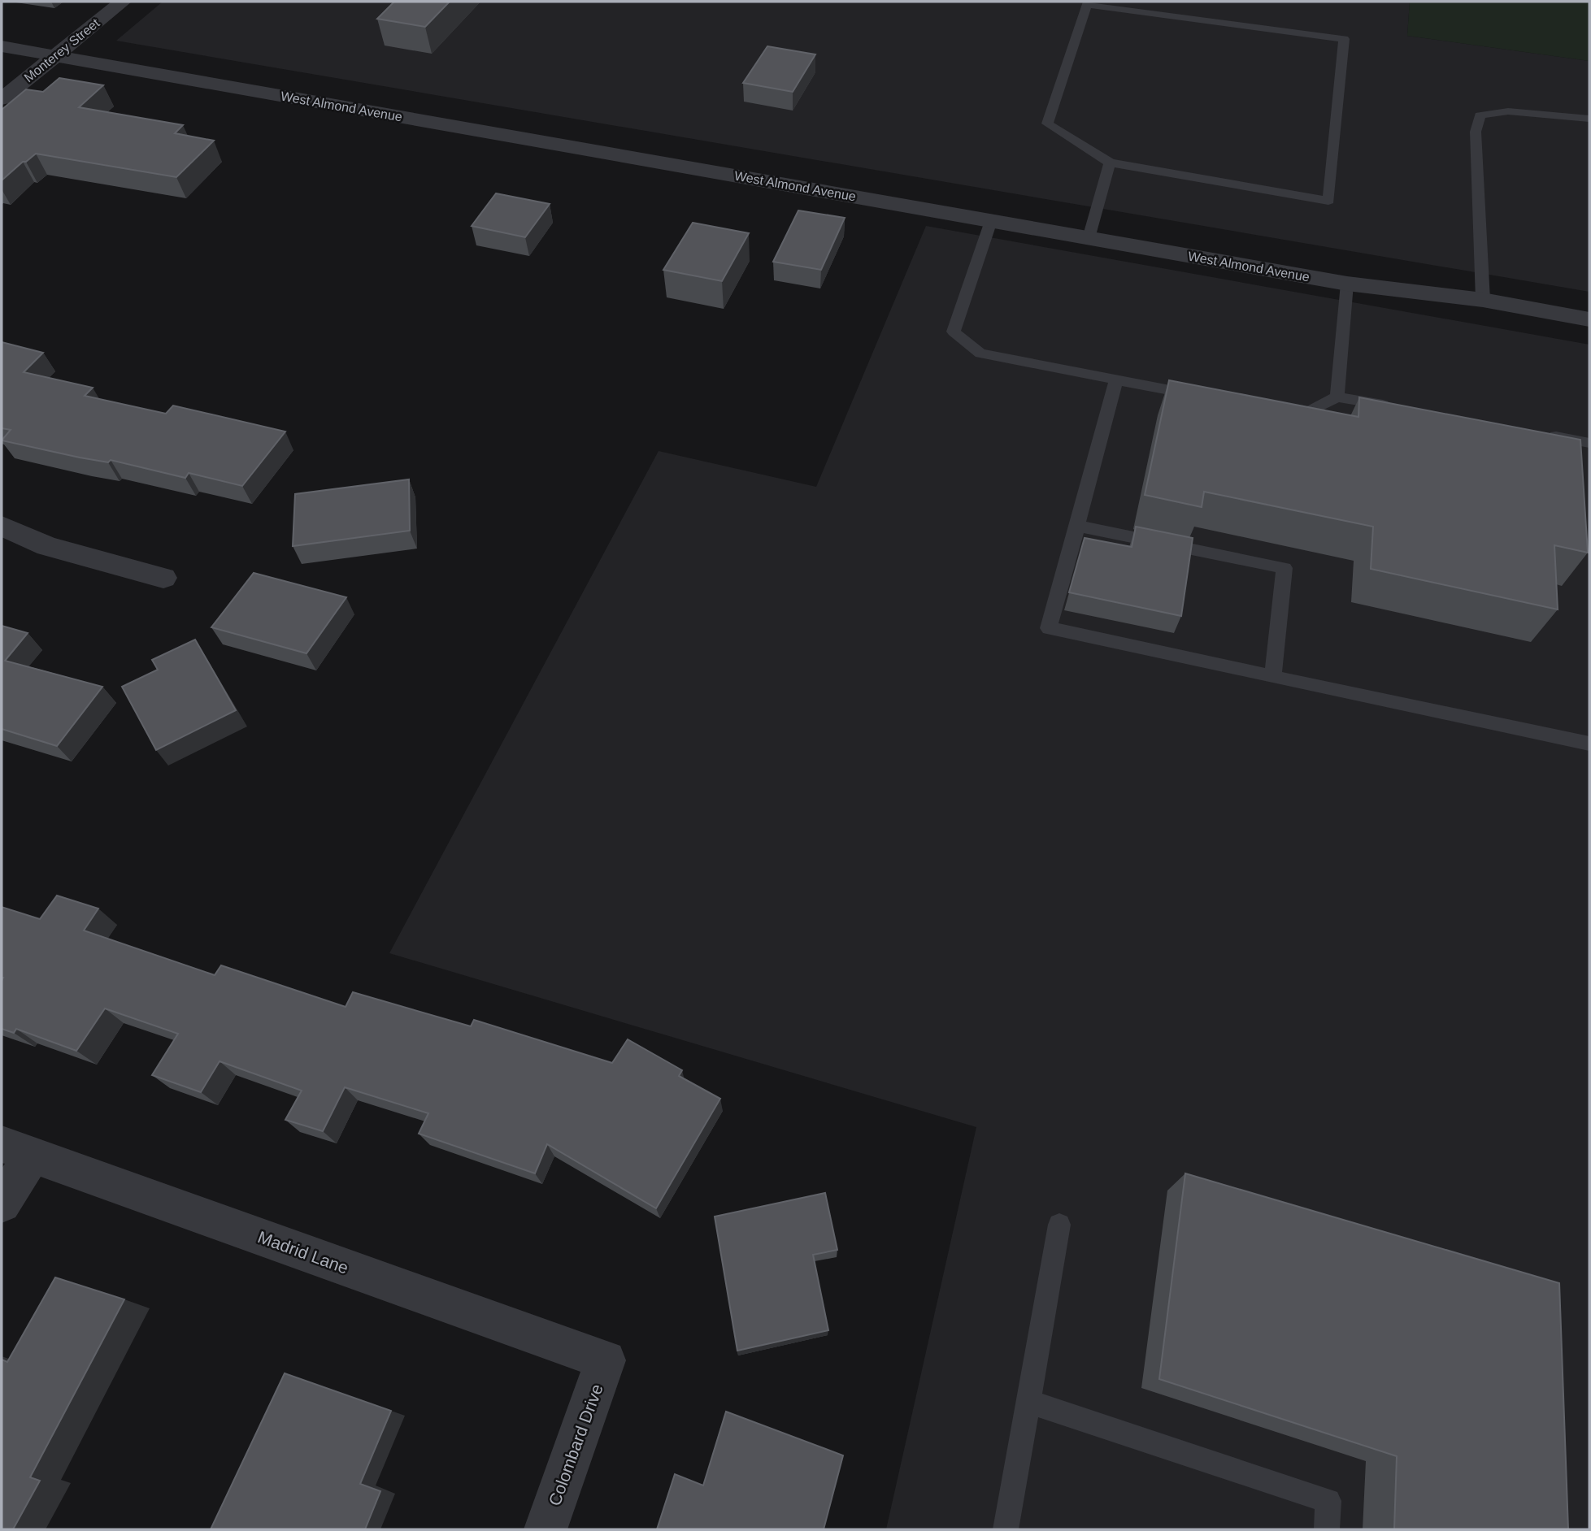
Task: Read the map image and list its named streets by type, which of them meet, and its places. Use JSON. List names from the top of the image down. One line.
{"streets":{"street":["Monterey Street","West Almond Avenue","Madrid Lane","Colombard Drive"]},"crossings":[["Monterey Street","West Almond Avenue"],["Madrid Lane","Colombard Drive"]]}
